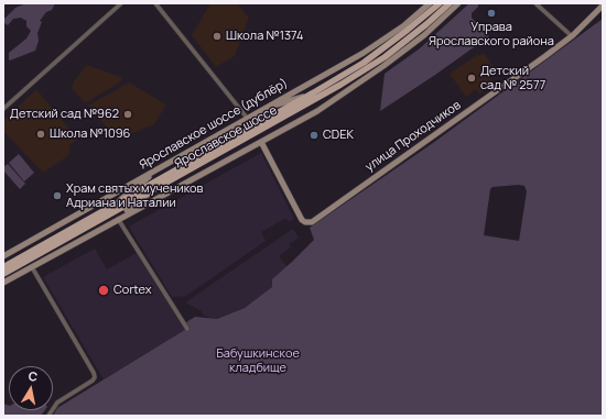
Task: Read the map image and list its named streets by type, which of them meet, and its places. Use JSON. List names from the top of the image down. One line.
{"streets":{"main road":["Ярославское шоссе"],"street":["Ярославское шоссе (дублёр)","улица Проходчиков"]},"parks":["Бабушкинское кладбище"],"places":["Управа Ярославского района","Школа №1374","Детский сад № 2577","Детский сад №962","Школа №1096","CDEK","Храм святых мучеников Адриана и Наталии","Cortex"],"north":"top"}
